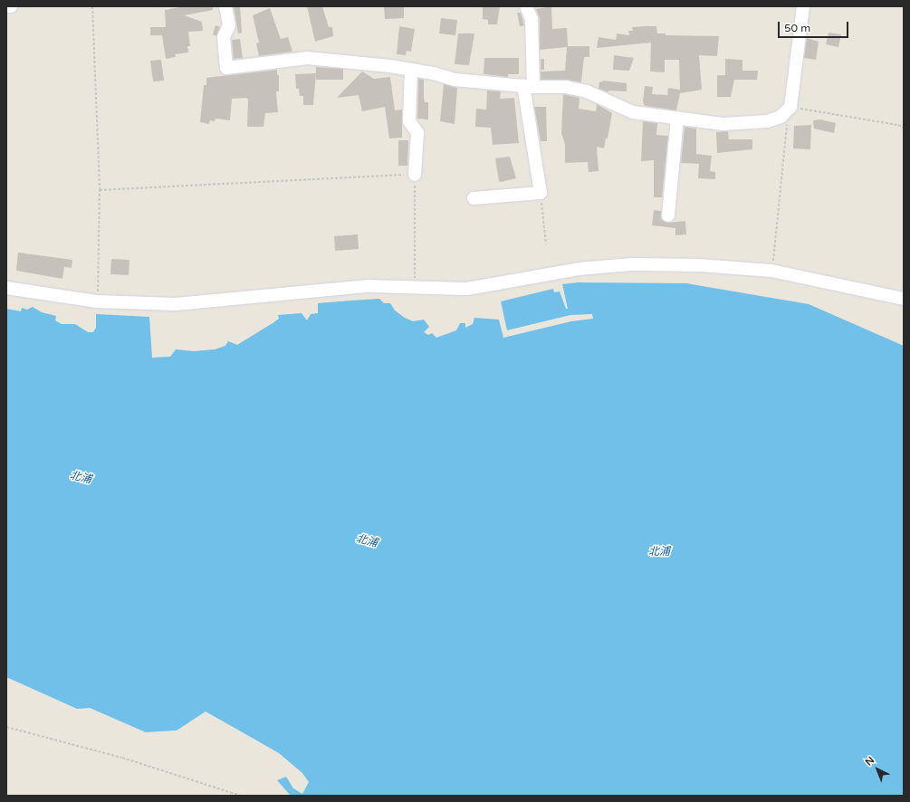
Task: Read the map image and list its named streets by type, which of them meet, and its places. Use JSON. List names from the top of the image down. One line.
{"water":["北浦"],"scale_bar":"50 m","north":"top left"}
